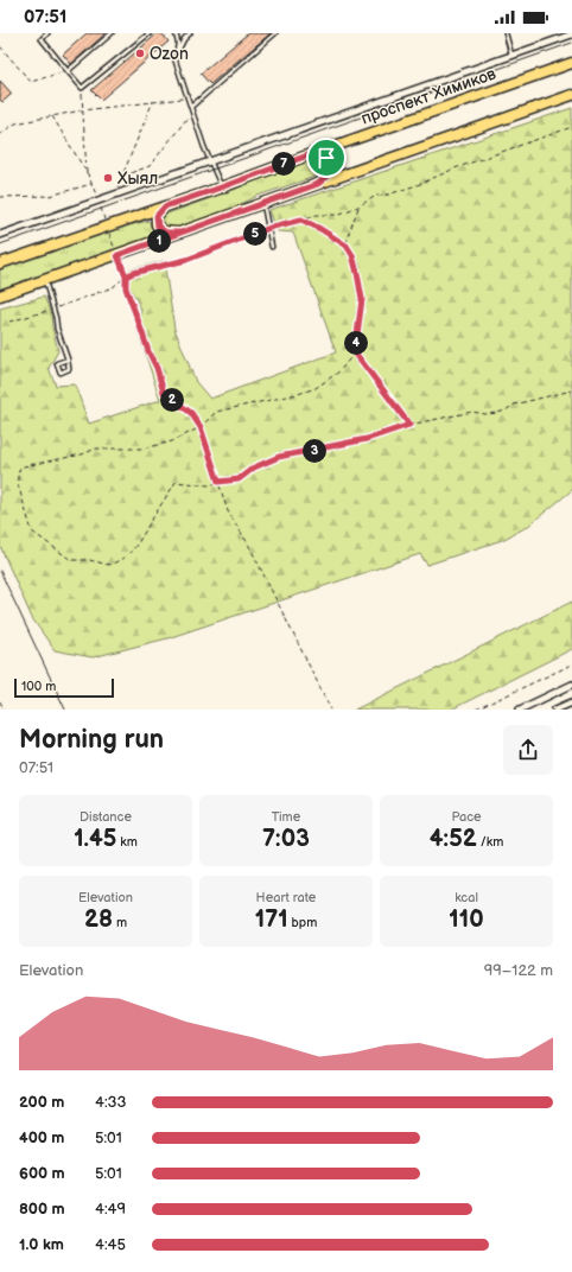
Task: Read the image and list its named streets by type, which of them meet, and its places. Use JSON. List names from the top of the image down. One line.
{"streets":{"main road":["проспект Химиков"]},"places":["Ozon","Хыял"],"scale_bar":"100 m","page":{"status":"07:51","pins":["7","5","1","4","2","3"],"scale":"100 m","heading":["Morning run","07:51"],"stats":[["Distance","1.45 km"],["Time","7:03"],["Pace","4:52 /km"],["Elevation","28 m"],["Heart rate","171 bpm"],["kcal","110"]],"chart":["Elevation","99–122 m"],"list":[{"name":"200 m","note":"4:33"},{"name":"400 m","note":"5:01"},{"name":"600 m","note":"5:01"},{"name":"800 m","note":"4:49"},{"name":"1.0 km","note":"4:45"}]}}
